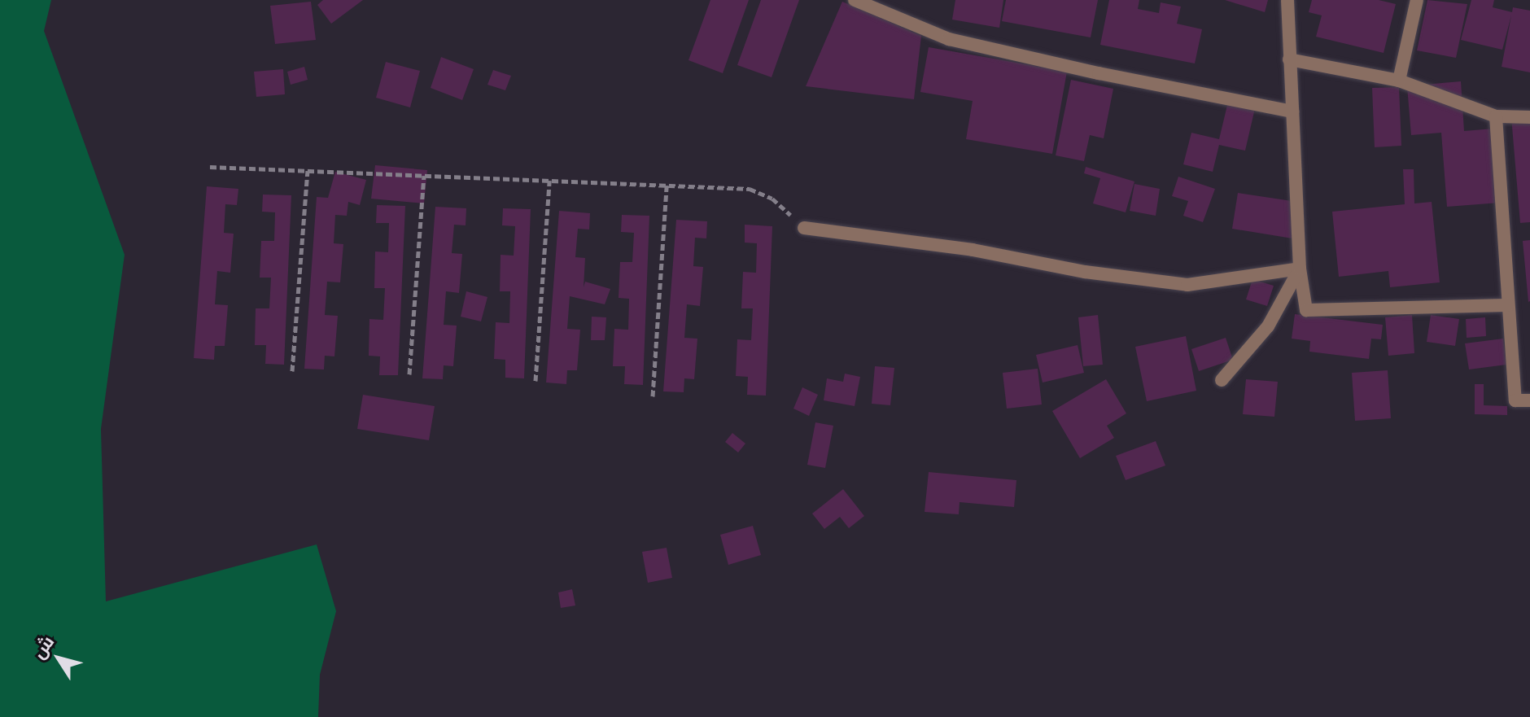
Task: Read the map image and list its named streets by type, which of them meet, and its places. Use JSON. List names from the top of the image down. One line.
{"north":"top left"}
